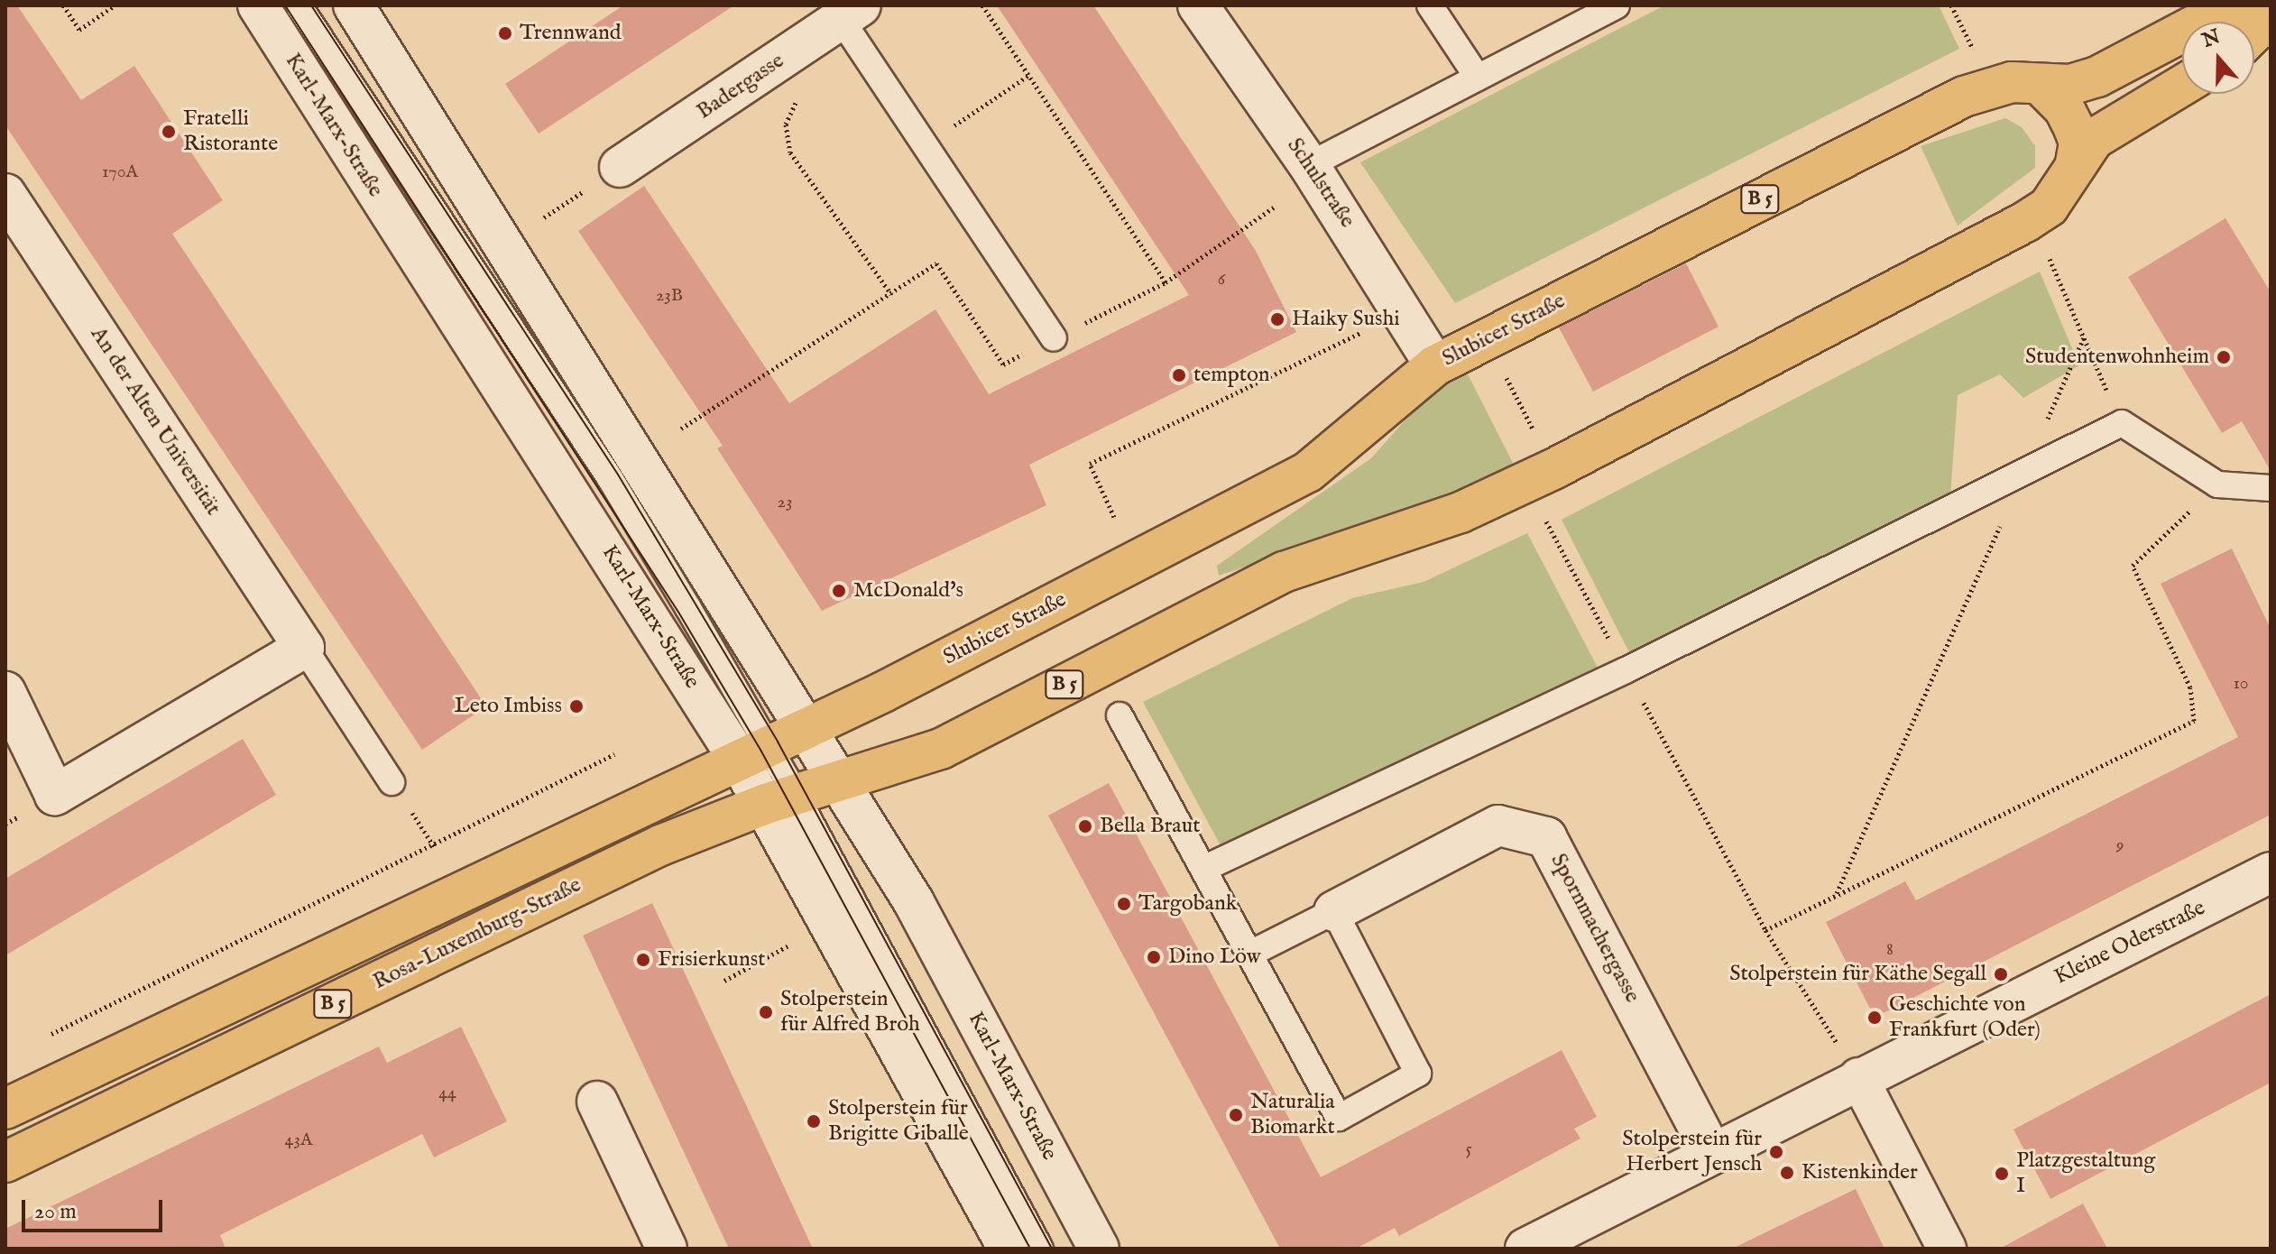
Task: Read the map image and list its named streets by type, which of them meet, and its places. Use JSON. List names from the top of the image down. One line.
{"streets":{"main road":["B 5","Slubicer Straße","Rosa-Luxemburg-Straße"],"street":["Badergasse","Karl-Marx-Straße","Schulstraße","An der Alten Universität","Spornmachergasse","Kleine Oderstraße"]},"crossings":[["Karl-Marx-Straße","B 5"],["Karl-Marx-Straße","Slubicer Straße"],["Karl-Marx-Straße","Rosa-Luxemburg-Straße"],["Schulstraße","Slubicer Straße"],["B 5","Rosa-Luxemburg-Straße"],["Slubicer Straße","Rosa-Luxemburg-Straße"],["Spornmachergasse","Kleine Oderstraße"]],"places":["Trennwand","Fratelli Ristorante","Haiky Sushi","Studentenwohnheim","tempton","McDonald's","Leto Imbiss","Bella Braut","Targobank","Dino Löw","Frisierkunst","Stolperstein für Käthe Segall","Stolperstein für Alfred Broh","Geschichte von Frankfurt (Oder)","Naturalia Biomarkt","Stolperstein für Brigitte Giballe","Stolperstein für Herbert Jensch","Kistenkinder","Platzgestaltung I"],"house_numbers":["170A","6","23B","23","10","9","8","44","43A","5"],"scale_bar":"20 m","north":"top"}
